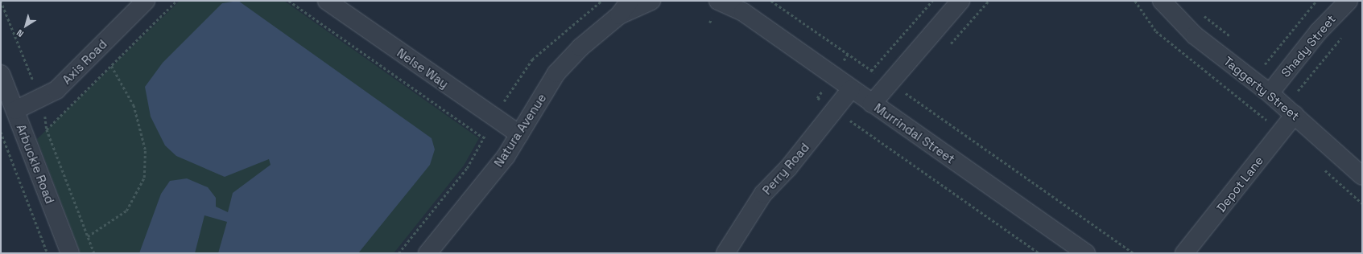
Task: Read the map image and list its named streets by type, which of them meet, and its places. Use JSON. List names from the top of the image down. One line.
{"streets":{"street":["Shady Street","Axis Road","Nelse Way","Taggerty Street","Natura Avenue","Murrindal Street","Arbuckle Road","Perry Road","Depot Lane"]},"crossings":[["Shady Street","Taggerty Street"],["Axis Road","Arbuckle Road"],["Nelse Way","Natura Avenue"],["Taggerty Street","Depot Lane"],["Murrindal Street","Perry Road"]],"north":"bottom left"}
